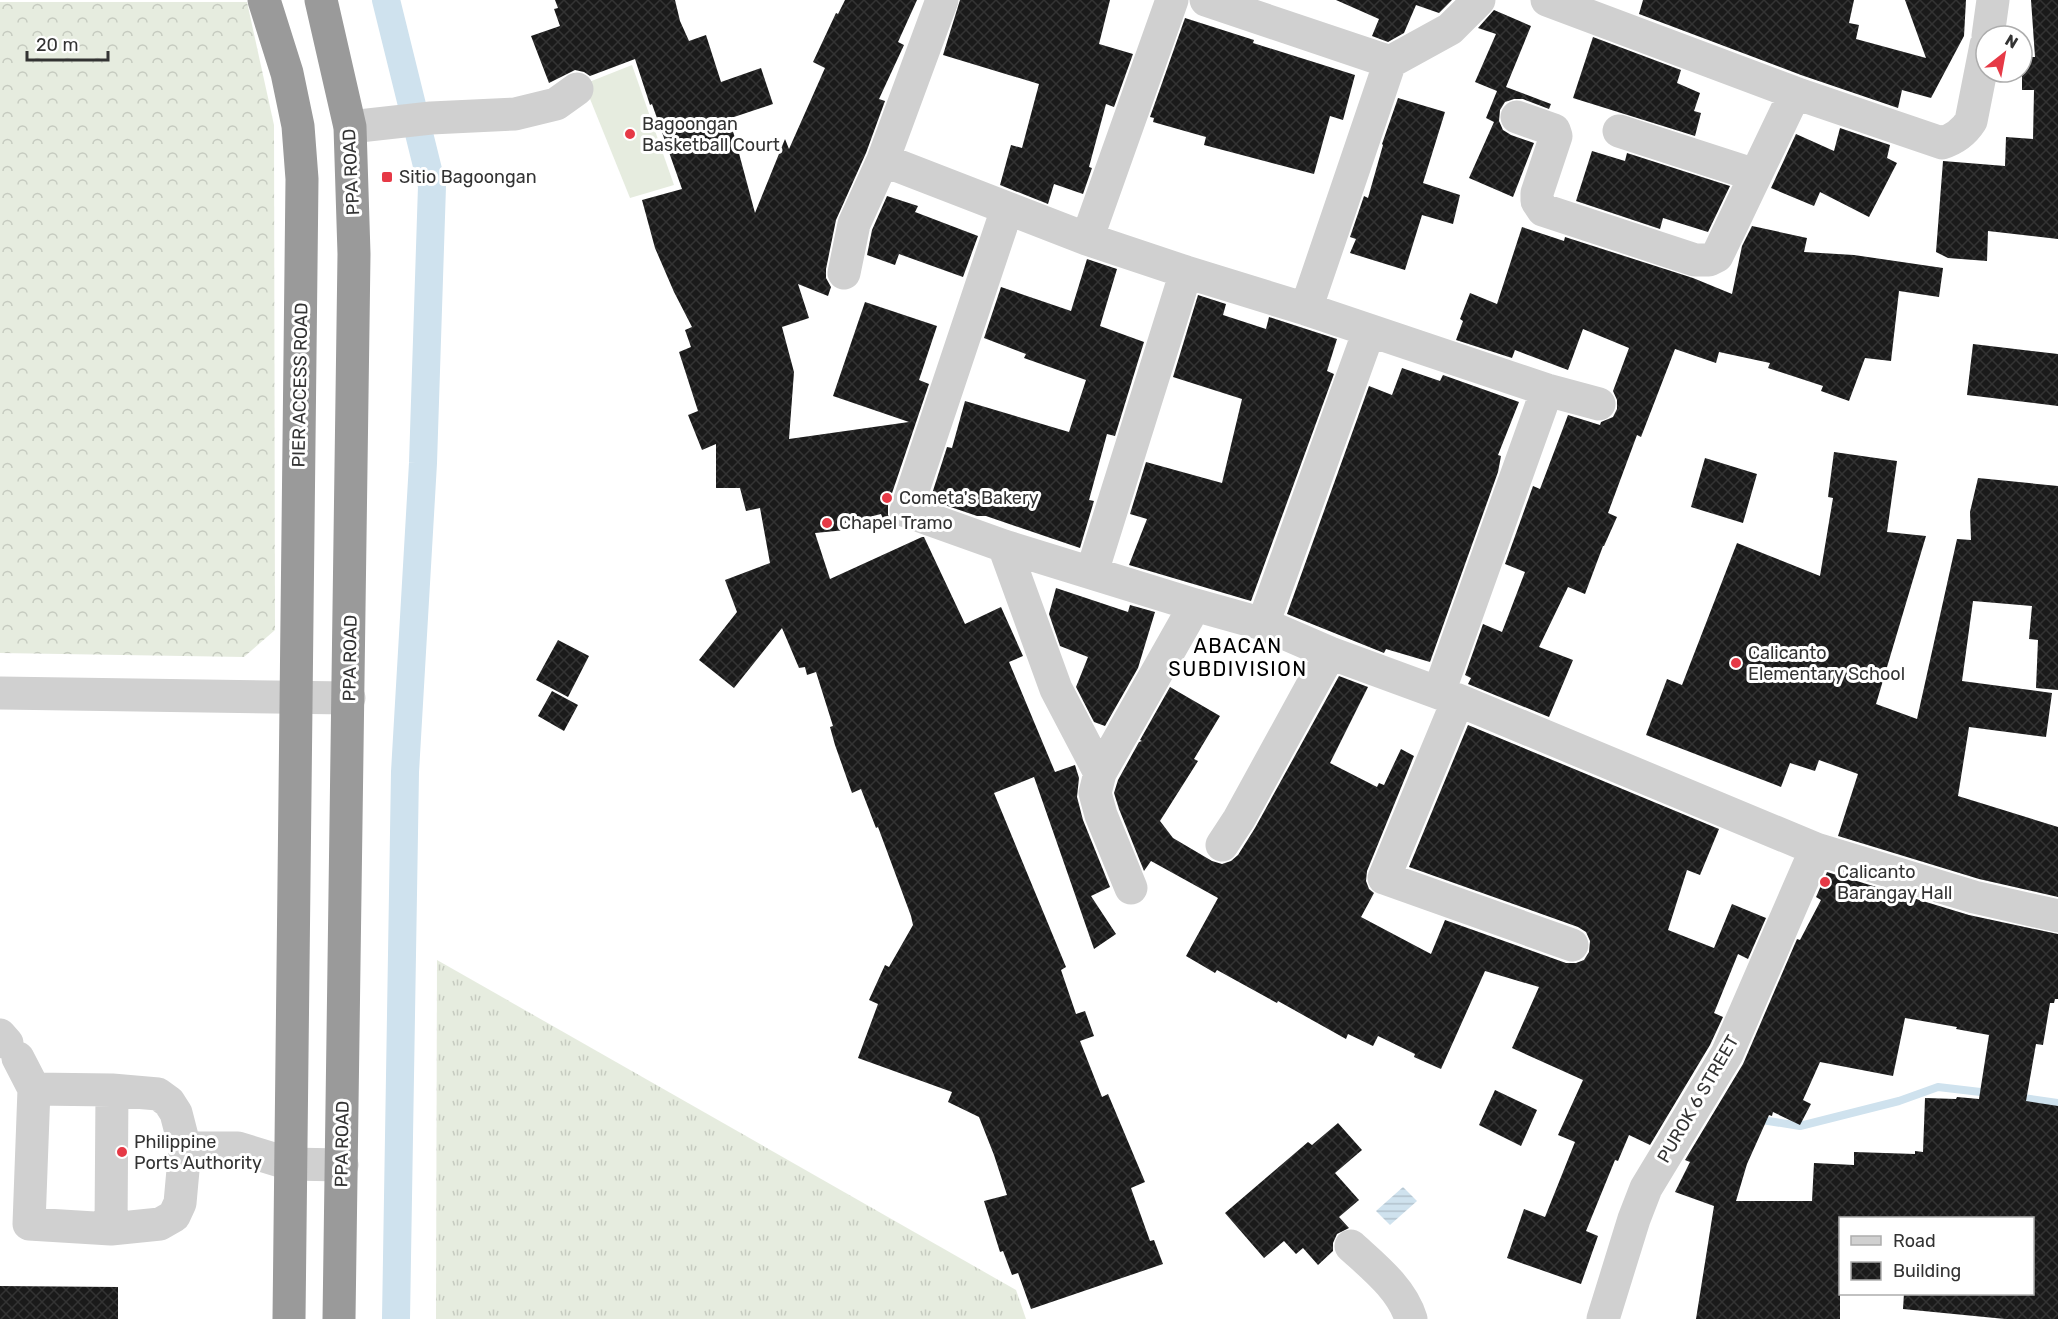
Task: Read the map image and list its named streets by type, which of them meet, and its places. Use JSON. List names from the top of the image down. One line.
{"streets":{"highway":["PPA ROAD","PIER ACCESS ROAD"],"street":["PUROK 6 STREET"]},"districts":["ABACAN SUBDIVISION"],"places":{"other":["Bagoongan Basketball Court","Cometa's Bakery","Chapel Tramo","Calicanto Elementary School","Calicanto Barangay Hall","Philippine Ports Authority"],"transit":["Sitio Bagoongan"]},"legend":["Road","Building"],"scale_bar":"20 m","north":"top right"}
